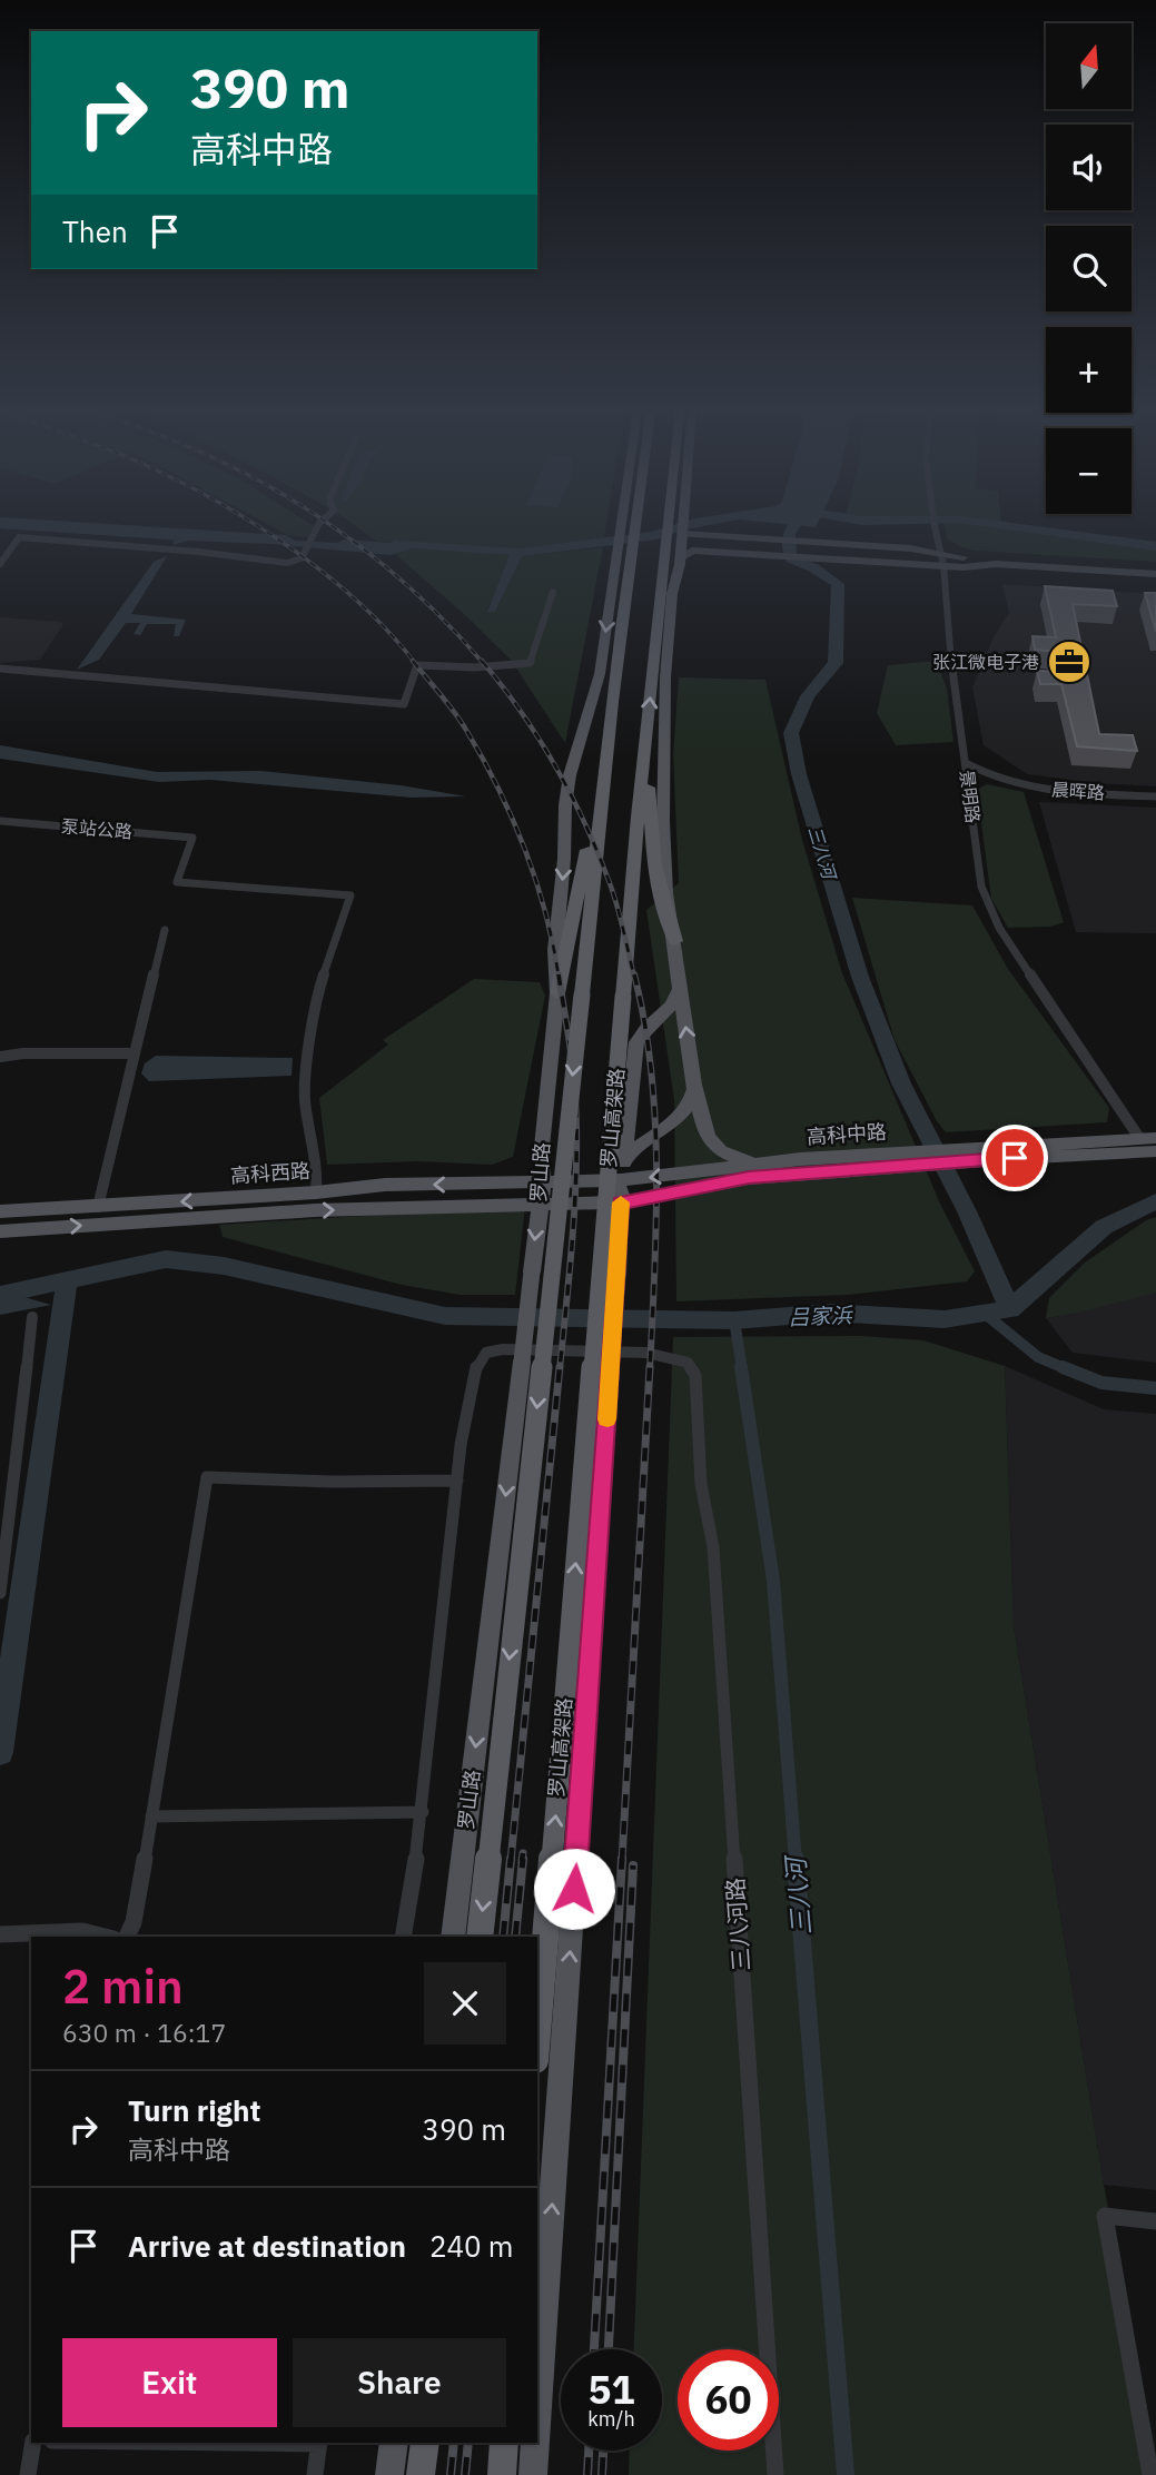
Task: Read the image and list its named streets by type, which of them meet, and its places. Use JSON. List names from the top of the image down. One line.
{"streets":{"highway":["罗山高架路"],"main road":["高科中路","罗山路","高科西路"],"street":["晨晖路","景明路","泵站公路","三八河路"]},"crossings":[["晨晖路","景明路"],["景明路","高科中路"],["泵站公路","高科西路"],["高科中路","罗山路"],["高科中路","高科西路"],["罗山路","高科西路"]],"water":["三八河","吕家浜"],"places":{"office":["张江微电子港"]},"north":"top","page":{"map_buttons":["+","−"],"turn":["390 m","高科中路"],"then":"Then","heading":["2 min","630 m · 16:17"],"list":[{"name":"Turn right","note":"高科中路","value":"390 m"},{"name":"Arrive at destination","value":"240 m"}],"buttons":["Exit","Share"],"speed":"51 km/h","limit":"60"}}
